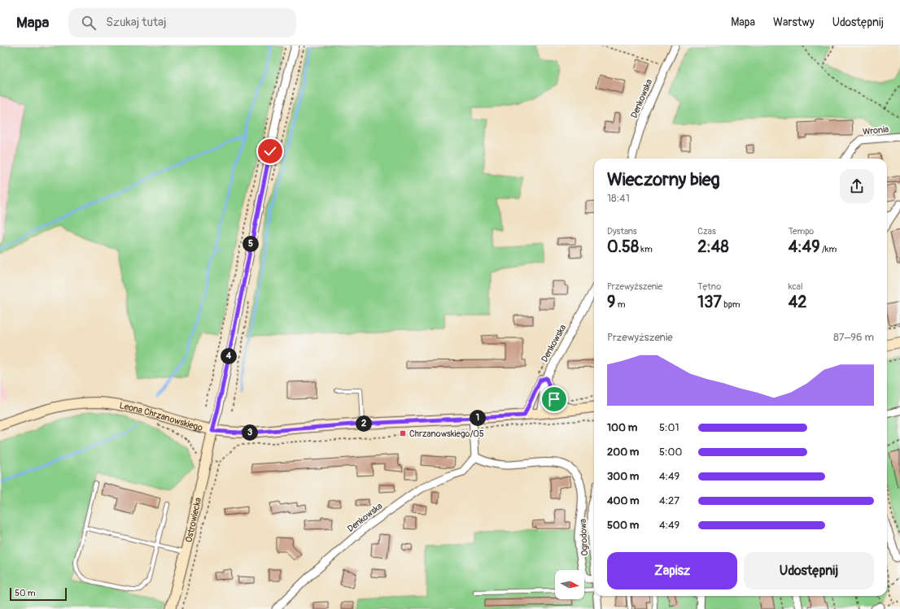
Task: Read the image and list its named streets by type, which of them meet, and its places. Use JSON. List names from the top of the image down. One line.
{"streets":{"street":["Denkowska","Wronia","Leona Chrzanowskiego","Ostrowiecka","Ogrodowa"]},"crossings":[["Denkowska","Leona Chrzanowskiego"],["Leona Chrzanowskiego","Ostrowiecka"]],"places":{"transit":["Chrzanowskiego/05"]},"scale_bar":"50 m","north":"right","page":{"header":"Mapa","search":"Szukaj tutaj","nav":["Mapa","Warstwy","Udostępnij"],"heading":["Wieczorny bieg","18:41"],"stats":[["Dystans","0.58 km"],["Czas","2:48"],["Tempo","4:49 /km"],["Przewyższenie","9 m"],["Tętno","137 bpm"],["kcal","42"]],"pins":["5","4","1","2","3"],"chart":["Przewyższenie","87–96 m"],"list":[{"name":"100 m","note":"5:01"},{"name":"200 m","note":"5:00"},{"name":"300 m","note":"4:49"},{"name":"400 m","note":"4:27"},{"name":"500 m","note":"4:49"}],"buttons":["Zapisz","Udostępnij"],"scale":"50 m"}}
